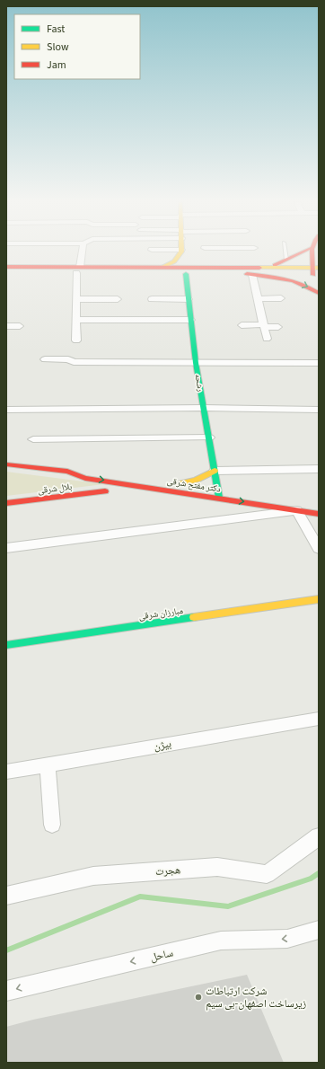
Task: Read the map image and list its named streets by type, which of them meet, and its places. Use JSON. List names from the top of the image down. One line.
{"streets":{"street":["رشحه","دکتر مفتح شرقی","بلال شرقی","مبارزان شرقی","بیژن","هجرت","ساحل"]},"crossings":[["رشحه","دکتر مفتح شرقی"]],"one_way":["ساحل"],"places":["شرکت ارتباطات زیرساخت اصفهان-بی سیم"],"legend":["Fast","Slow","Jam"]}
